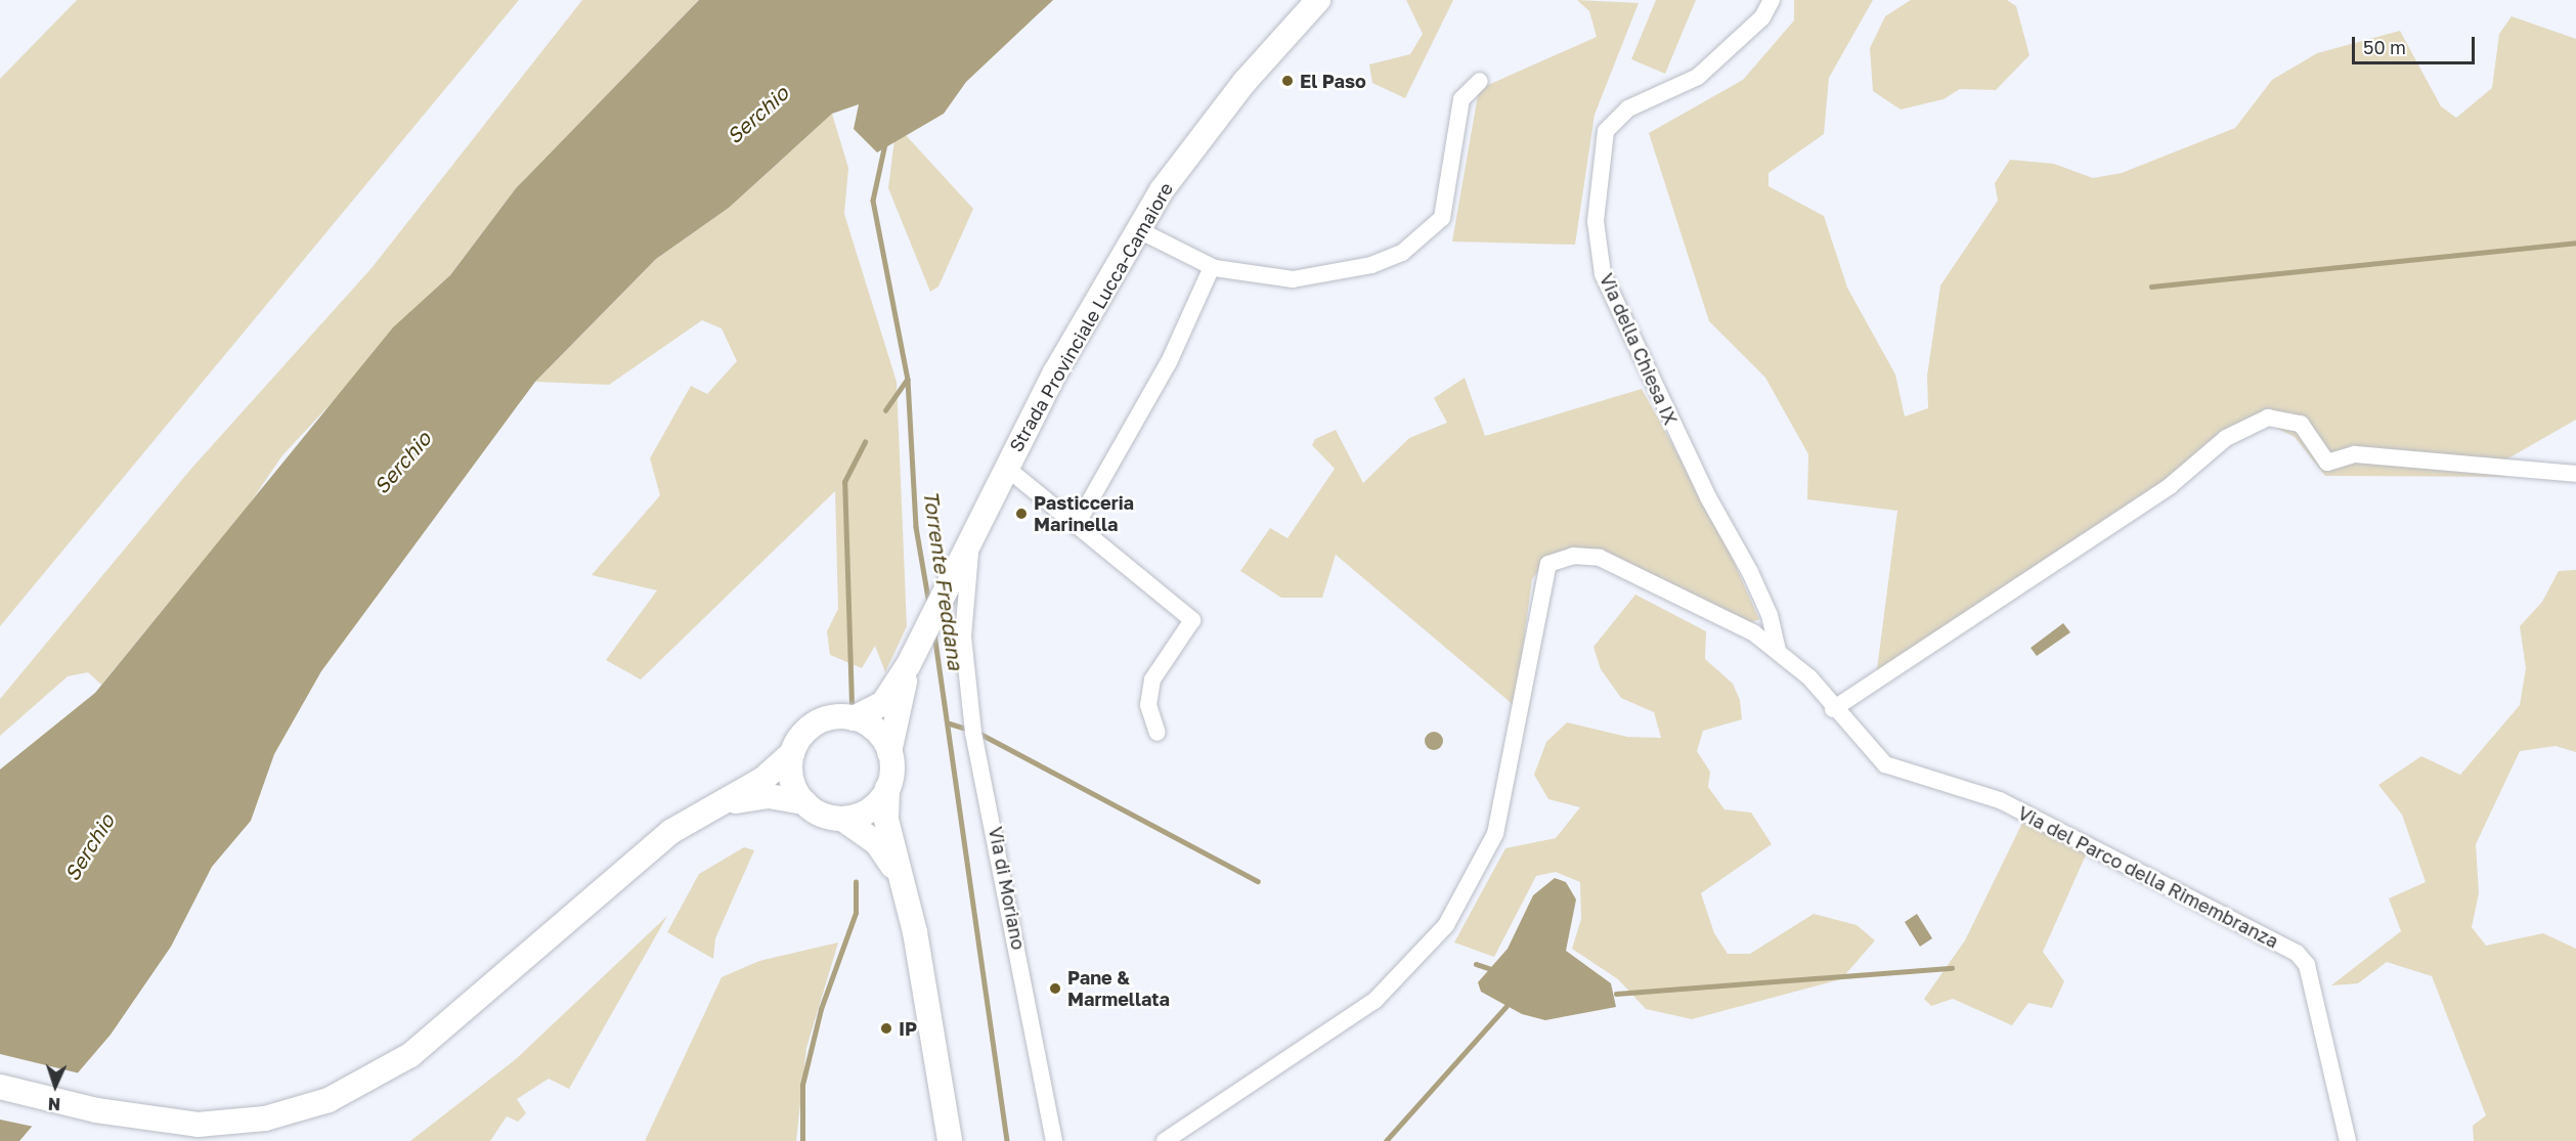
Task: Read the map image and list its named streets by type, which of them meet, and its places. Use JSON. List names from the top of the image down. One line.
{"streets":{"main road":["Strada Provinciale Lucca-Camaiore"],"street":["Via della Chiesa IX","Via del Parco della Rimembranza","Via di Moriano"]},"crossings":[["Strada Provinciale Lucca-Camaiore","Via di Moriano"],["Via della Chiesa IX","Via del Parco della Rimembranza"]],"water":["Serchio","Torrente Freddana"],"places":["El Paso","Pasticceria Marinella","Pane & Marmellata","IP"],"scale_bar":"50 m","north":"bottom"}
